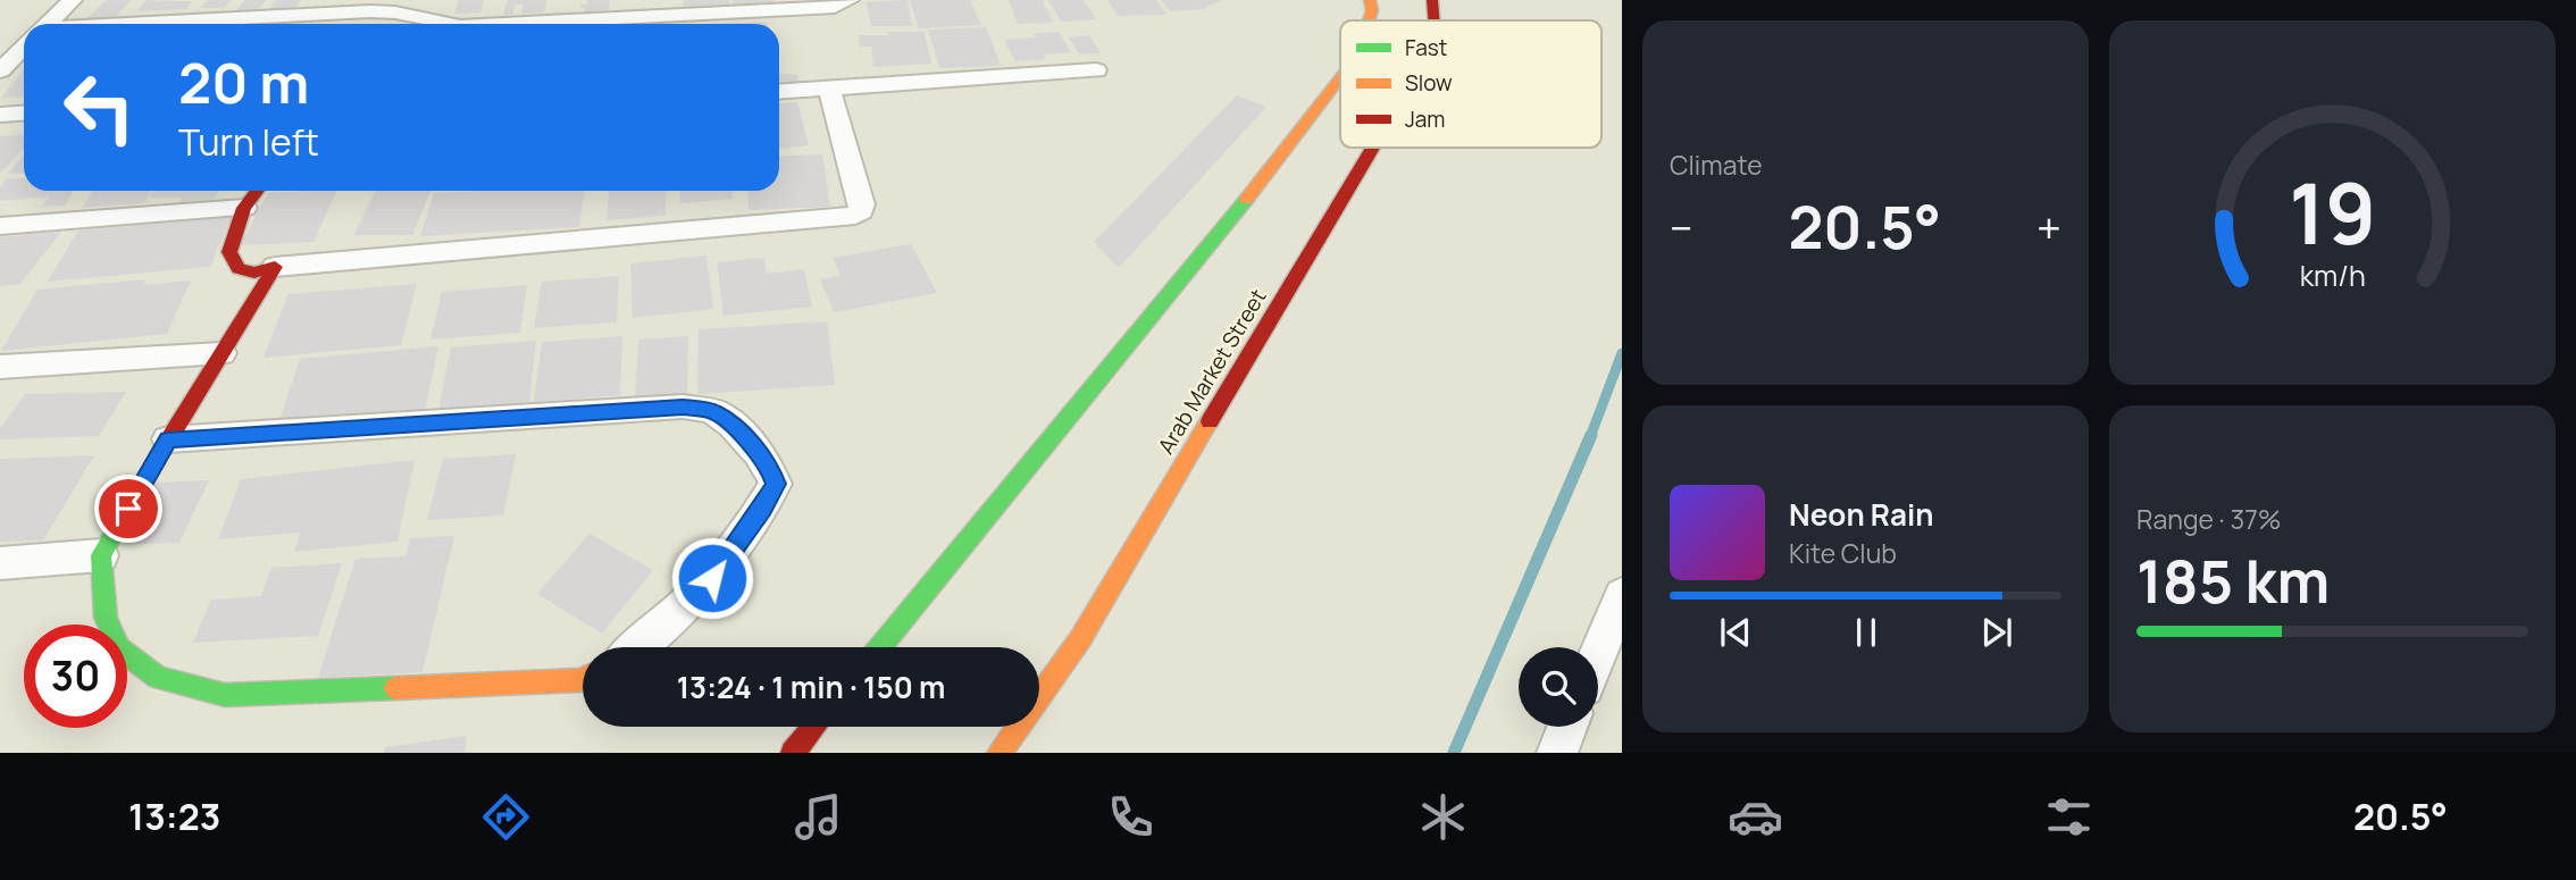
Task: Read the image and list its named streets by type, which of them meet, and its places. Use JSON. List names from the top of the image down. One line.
{"streets":{"main road":["Arab Market Street"]},"legend":["Fast","Slow","Jam"],"page":{"tile":["Climate",["Range · 37%","185 km"]],"turn":["20 m","Turn left"],"heat":["−","20.5°","+"],"song":["Neon Rain","Kite Club"],"limit":"30","trip":"13:24 · 1 min · 150 m","tabs":["13:23","20.5°"],"gauge":["19","km/h"]}}
